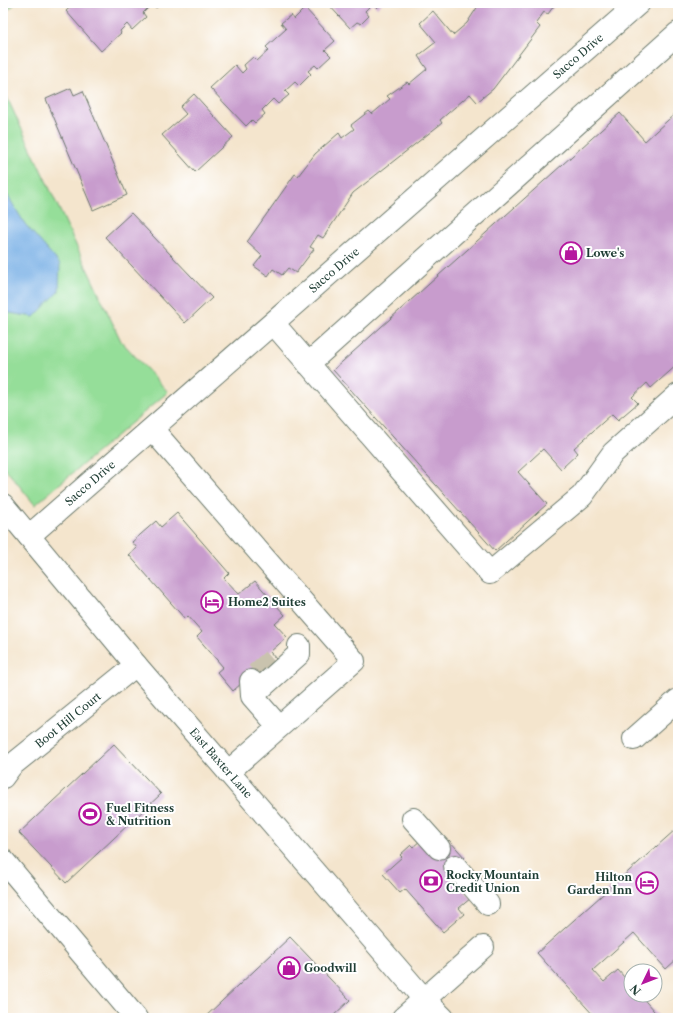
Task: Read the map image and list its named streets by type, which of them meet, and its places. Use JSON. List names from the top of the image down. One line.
{"streets":{"street":["Sacco Drive","Boot Hill Court","East Baxter Lane"]},"crossings":[["Sacco Drive","East Baxter Lane"],["Boot Hill Court","East Baxter Lane"]],"places":{"shop":["Lowe's","Goodwill"],"hotel":["Home2 Suites","Hilton Garden Inn"],"sports":["Fuel Fitness & Nutrition"],"bank":["Rocky Mountain Credit Union"]},"north":"bottom left"}
